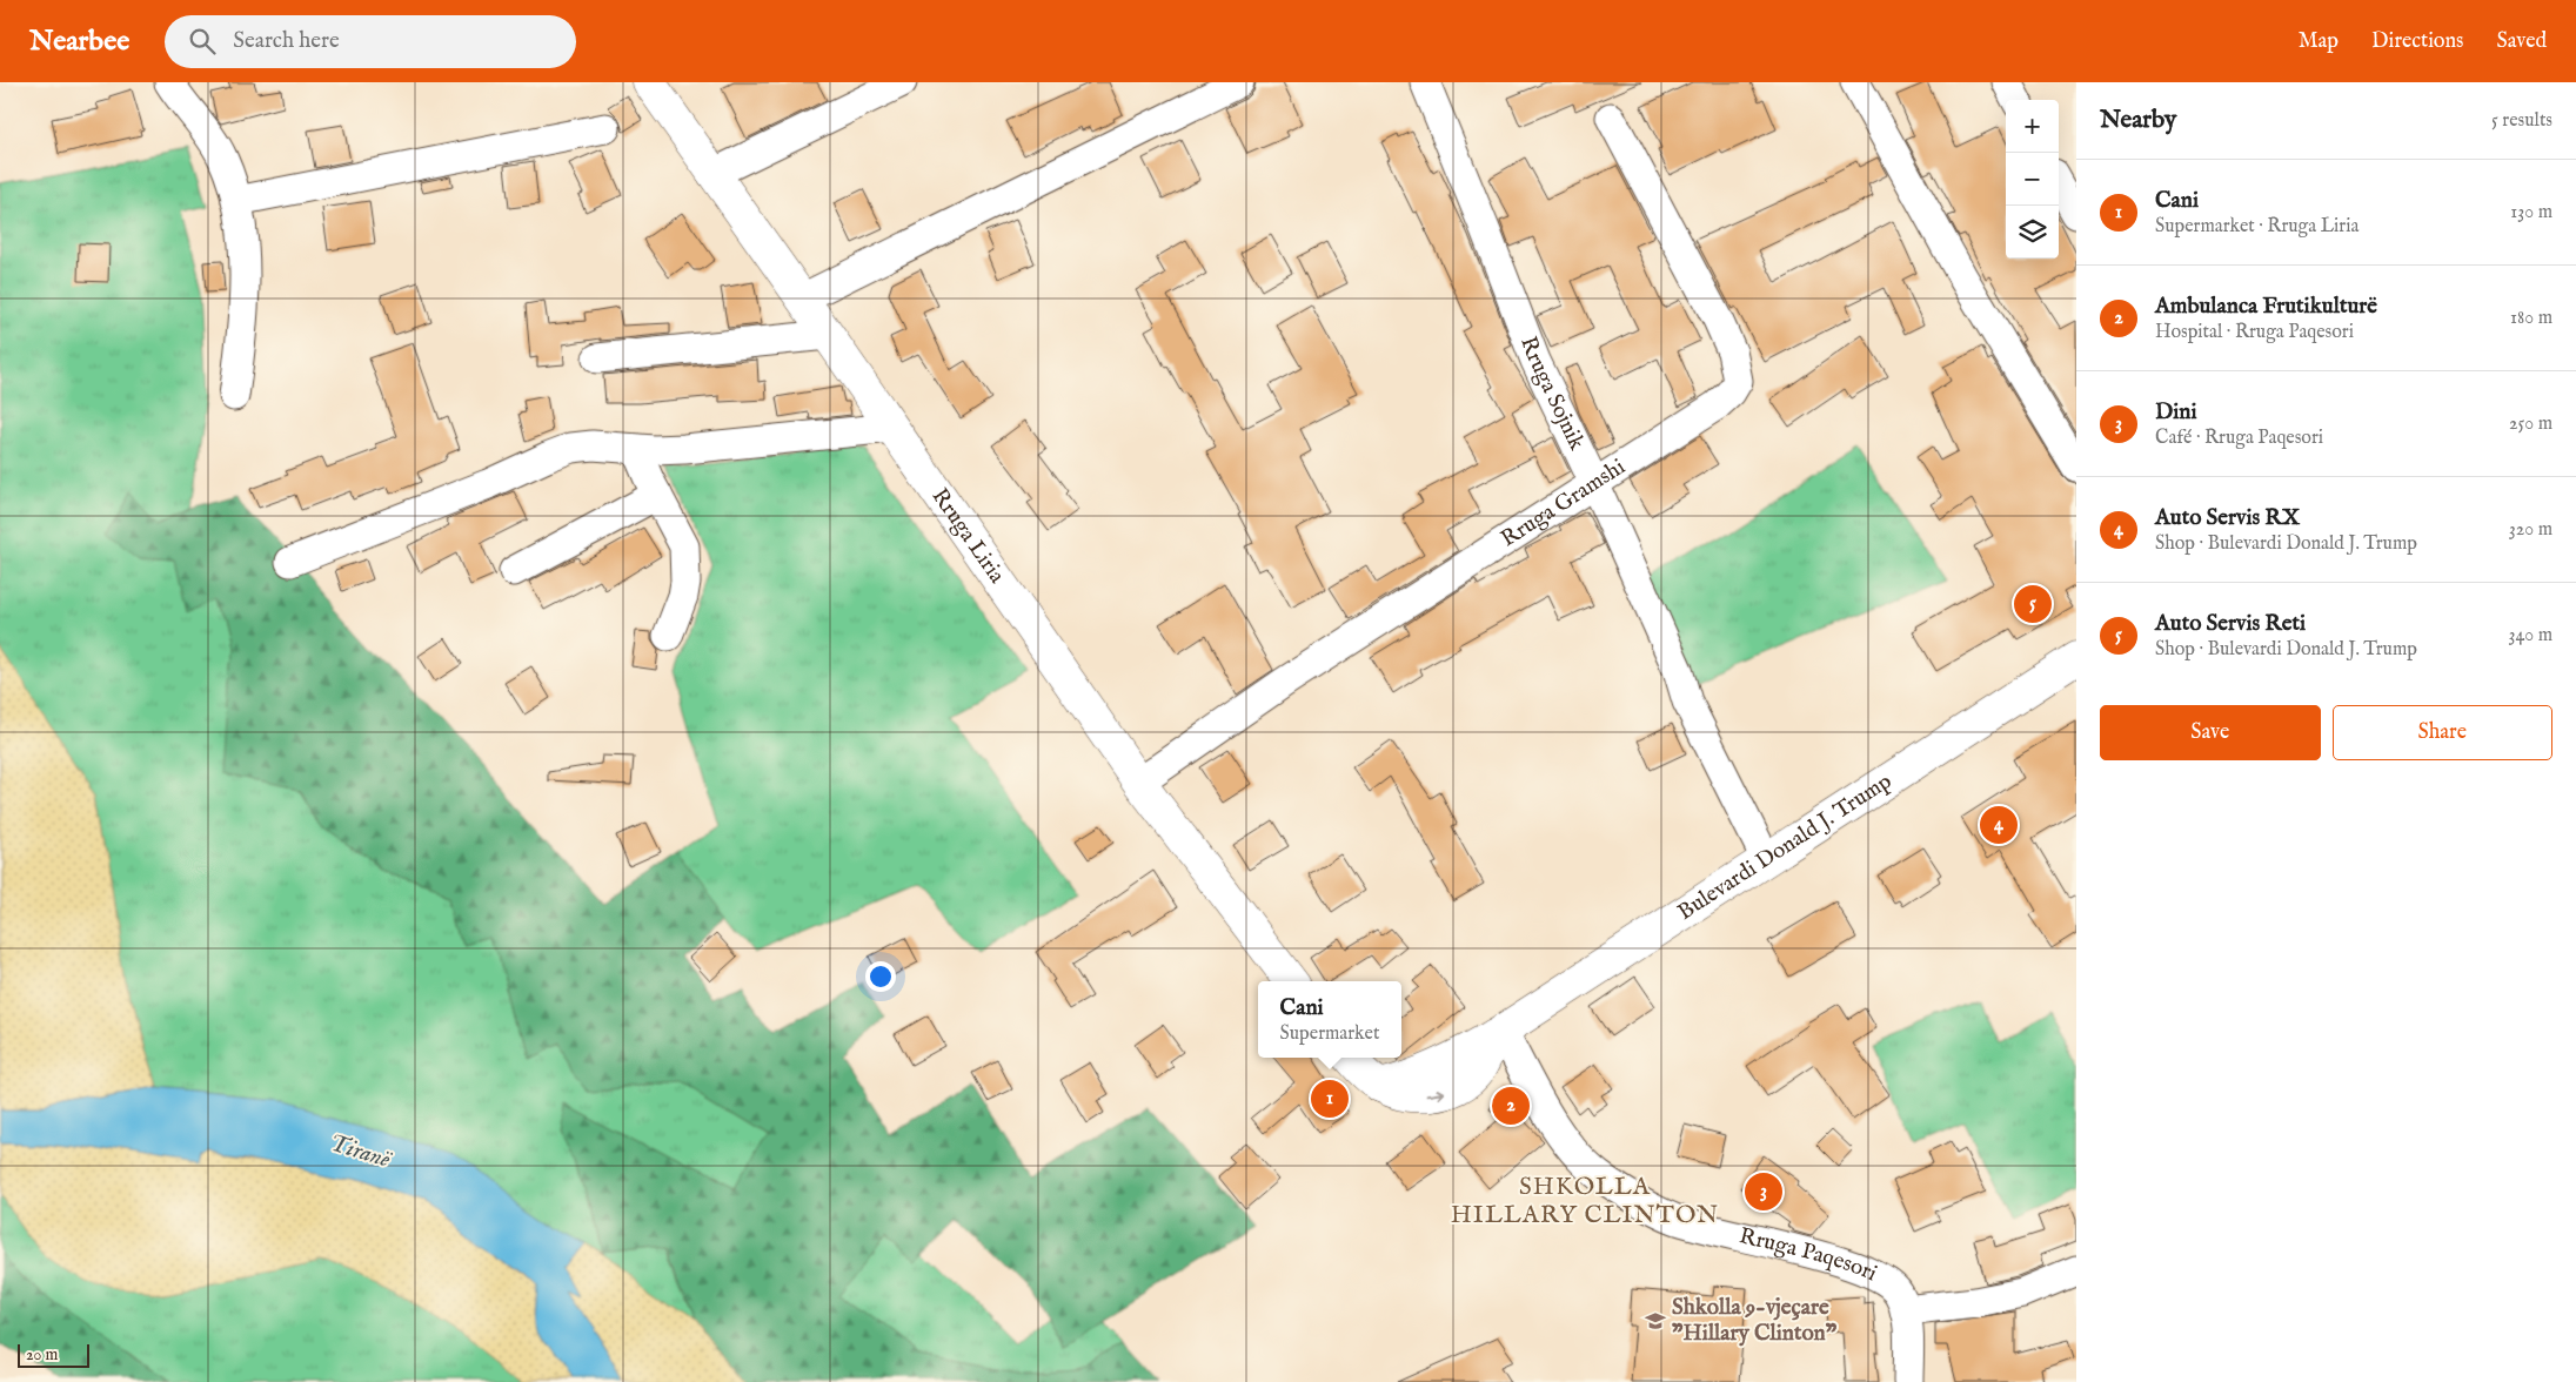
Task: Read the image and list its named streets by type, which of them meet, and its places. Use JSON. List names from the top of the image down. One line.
{"streets":{"main road":["Rruga Liria","Bulevardi Donald J. Trump"],"street":["Rruga Sojnik","Rruga Gramshi","Rruga Paqesori"]},"crossings":[["Rruga Sojnik","Rruga Gramshi"],["Rruga Sojnik","Bulevardi Donald J. Trump"],["Rruga Gramshi","Rruga Liria"],["Bulevardi Donald J. Trump","Rruga Paqesori"]],"districts":["SHKOLLA HILLARY CLINTON"],"water":["Tiranë"],"places":{"school or university":["Shkolla 9-vjeçare \"Hillary Clinton\""]},"scale_bar":"20 m","page":{"header":"Nearbee","search":"Search here","nav":["Map","Directions","Saved"],"heading":["Nearby","5 results"],"map_buttons":["+","−"],"list":[{"mark":"1","name":"Cani","note":"Supermarket · Rruga Liria","value":"130 m"},{"mark":"2","name":"Ambulanca Frutikulturë","note":"Hospital · Rruga Paqesori","value":"180 m"},{"mark":"3","name":"Dini","note":"Café · Rruga Paqesori","value":"250 m"},{"mark":"4","name":"Auto Servis RX","note":"Shop · Bulevardi Donald J. Trump","value":"320 m"},{"mark":"5","name":"Auto Servis Reti","note":"Shop · Bulevardi Donald J. Trump","value":"340 m"}],"pins":["5","4","1","2","3"],"buttons":["Save","Share"],"popup":["Cani","Supermarket"],"scale":"20 m"}}
